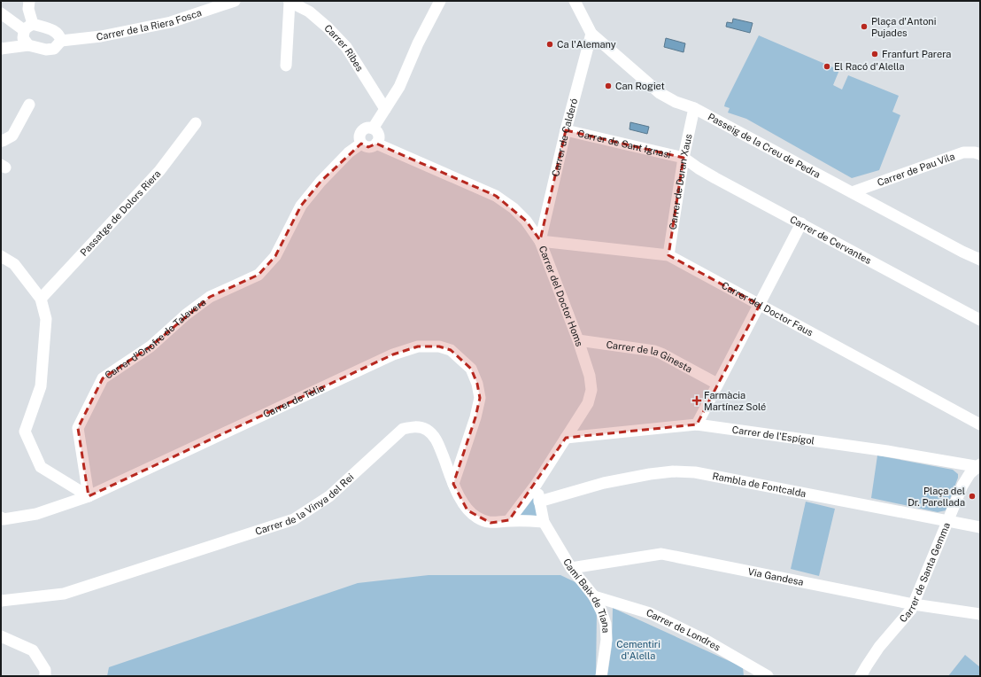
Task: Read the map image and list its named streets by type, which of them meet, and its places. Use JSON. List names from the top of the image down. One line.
{"streets":{"street":["Carrer de la Riera Fosca","Carrer Ribes","Carrer de Calderó","Carrer de Sant Ignasi","Passeig de la Creu de Pedra","Carrer de Pau Vila","Carrer de Duran Xaus","Passatge de Dolors Riera","Carrer de Cervantes","Carrer del Doctor Homs","Carrer del Doctor Faus","Carrer d'Onofre de Talavera","Carrer de la Ginesta","Carrer de Tèlia","Carrer de l'Espígol","Rambla de Fontcalda","Carrer de la Vinya del Rei","Carrer de Santa Gemma","Via Gandesa","Camí Baix de Tiana","Carrer de Londres"]},"crossings":[["Carrer de Calderó","Carrer de Sant Ignasi"],["Carrer de Calderó","Passeig de la Creu de Pedra"],["Carrer de Calderó","Carrer del Doctor Homs"],["Carrer de Calderó","Carrer del Doctor Faus"],["Carrer de Sant Ignasi","Carrer de Duran Xaus"],["Carrer de Sant Ignasi","Carrer de Cervantes"],["Passeig de la Creu de Pedra","Carrer de Pau Vila"],["Passeig de la Creu de Pedra","Carrer de Duran Xaus"],["Carrer de Duran Xaus","Carrer de Cervantes"],["Carrer de Duran Xaus","Carrer del Doctor Faus"],["Carrer del Doctor Homs","Carrer del Doctor Faus"],["Carrer del Doctor Homs","Carrer d'Onofre de Talavera"],["Carrer del Doctor Homs","Carrer de la Ginesta"],["Carrer del Doctor Homs","Carrer de l'Espígol"],["Carrer del Doctor Homs","Carrer de la Vinya del Rei"],["Carrer d'Onofre de Talavera","Carrer de Tèlia"],["Carrer de Tèlia","Carrer de la Vinya del Rei"],["Carrer de l'Espígol","Carrer de Santa Gemma"],["Rambla de Fontcalda","Carrer de Santa Gemma"],["Carrer de la Vinya del Rei","Camí Baix de Tiana"],["Carrer de Santa Gemma","Via Gandesa"],["Via Gandesa","Camí Baix de Tiana"],["Camí Baix de Tiana","Carrer de Londres"]],"parks":["Cementiri d'Alella"],"places":{"other":["Plaça d'Antoni Pujades","Ca l'Alemany","Franfurt Parera","El Racó d'Alella","Can Rogiet","Plaça del Dr. Parellada"],"health":["Farmàcia Martínez Solé"]}}
